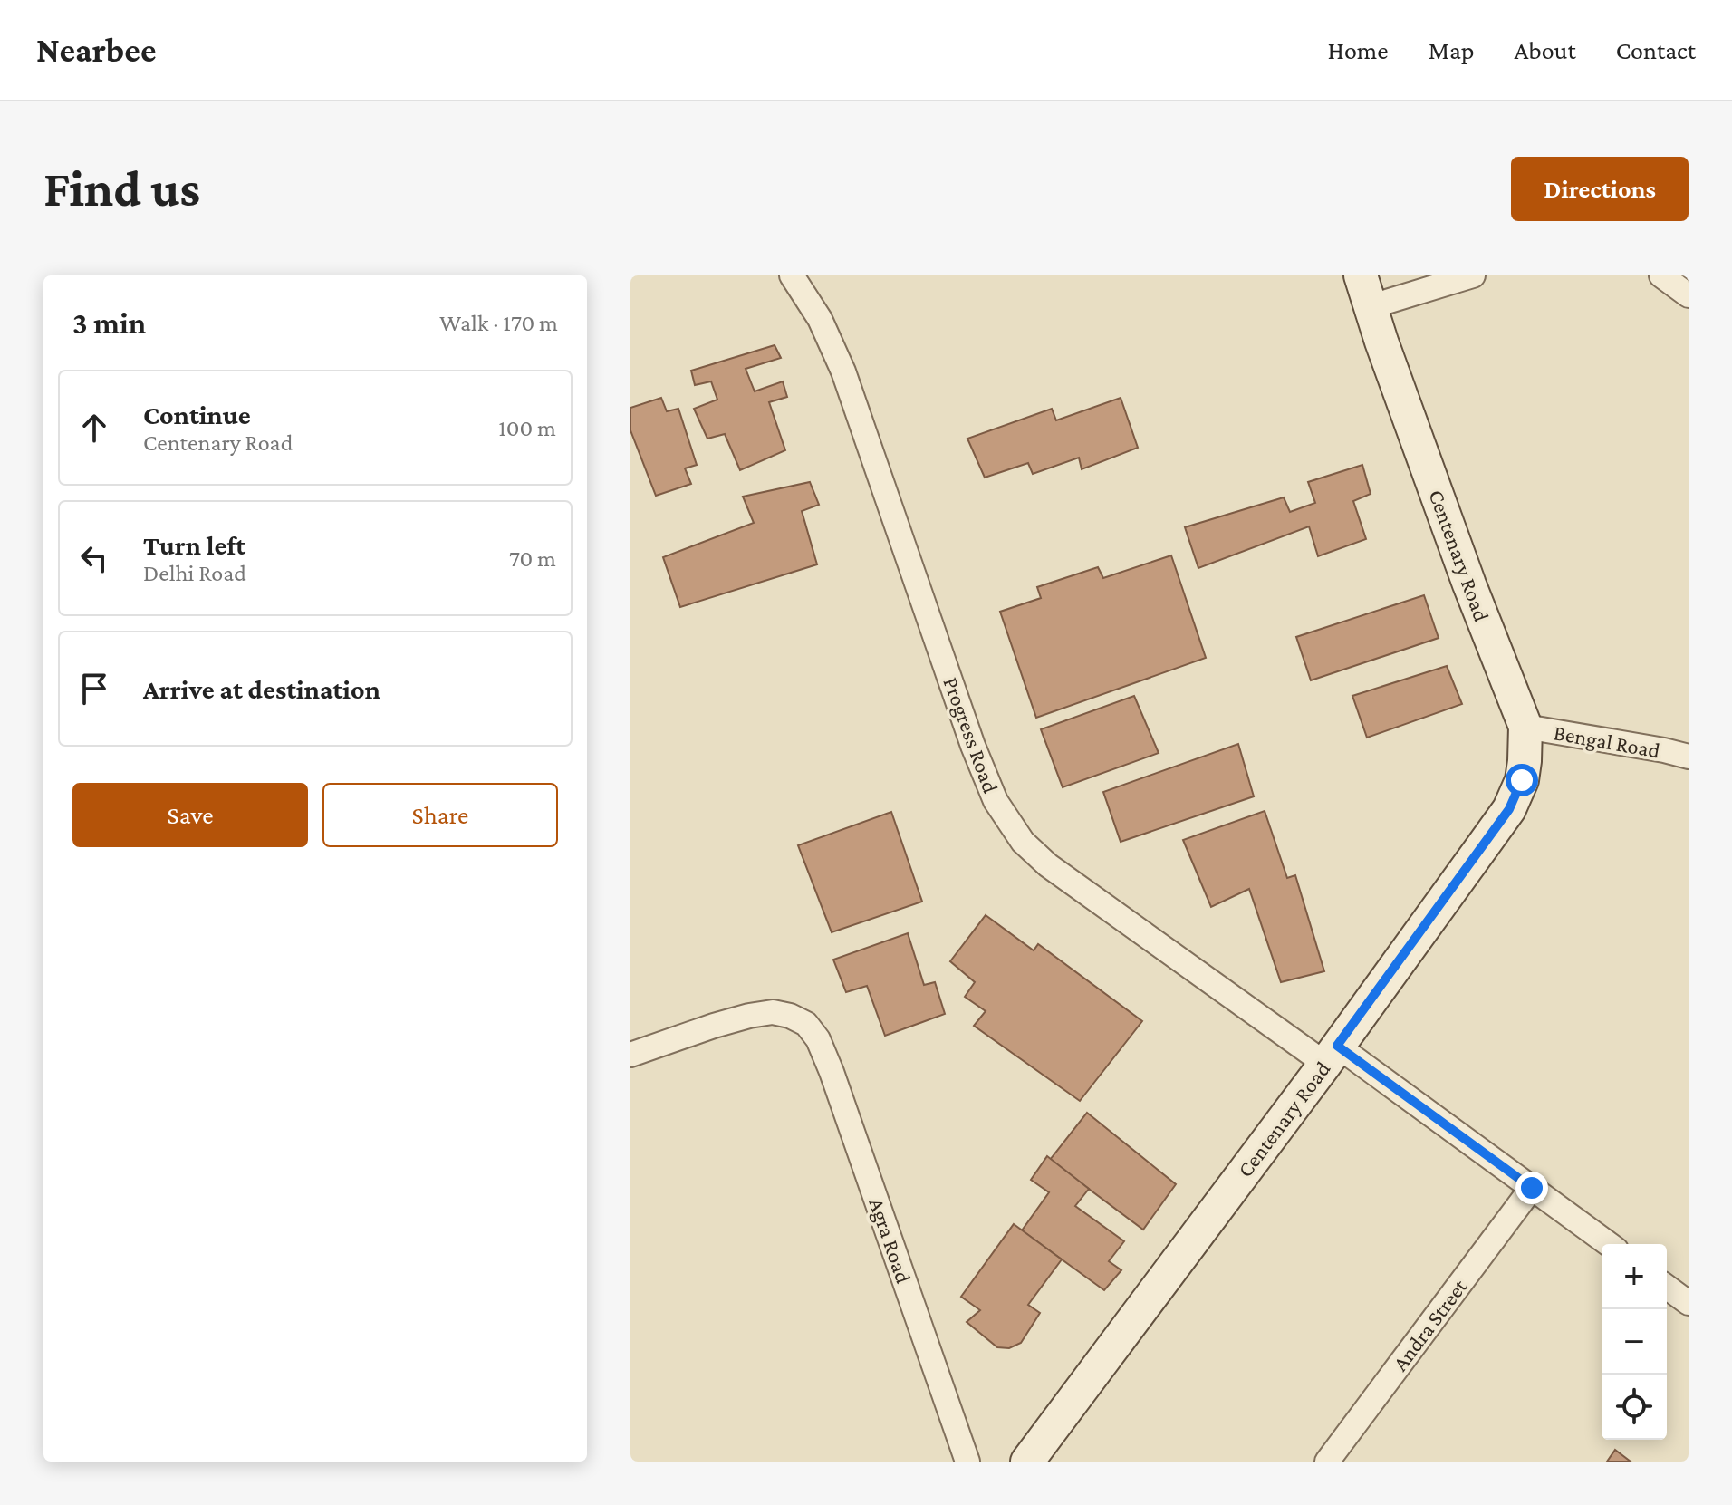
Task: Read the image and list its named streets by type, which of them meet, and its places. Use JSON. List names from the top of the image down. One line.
{"streets":{"street":["Centenary Road","Progress Road","Bengal Road","Agra Road","Andra Street"]},"crossings":[["Centenary Road","Progress Road"],["Centenary Road","Bengal Road"],["Progress Road","Andra Street"]],"page":{"header":"Nearbee","nav":["Home","Map","About","Contact"],"buttons":["Directions",["Save","Share"]],"title":"Find us","heading":["3 min","Walk · 170 m"],"list":[["Continue","Centenary Road","100 m"],["Turn left","Delhi Road","70 m"],"Arrive at destination"],"map_buttons":["+","−"]}}
